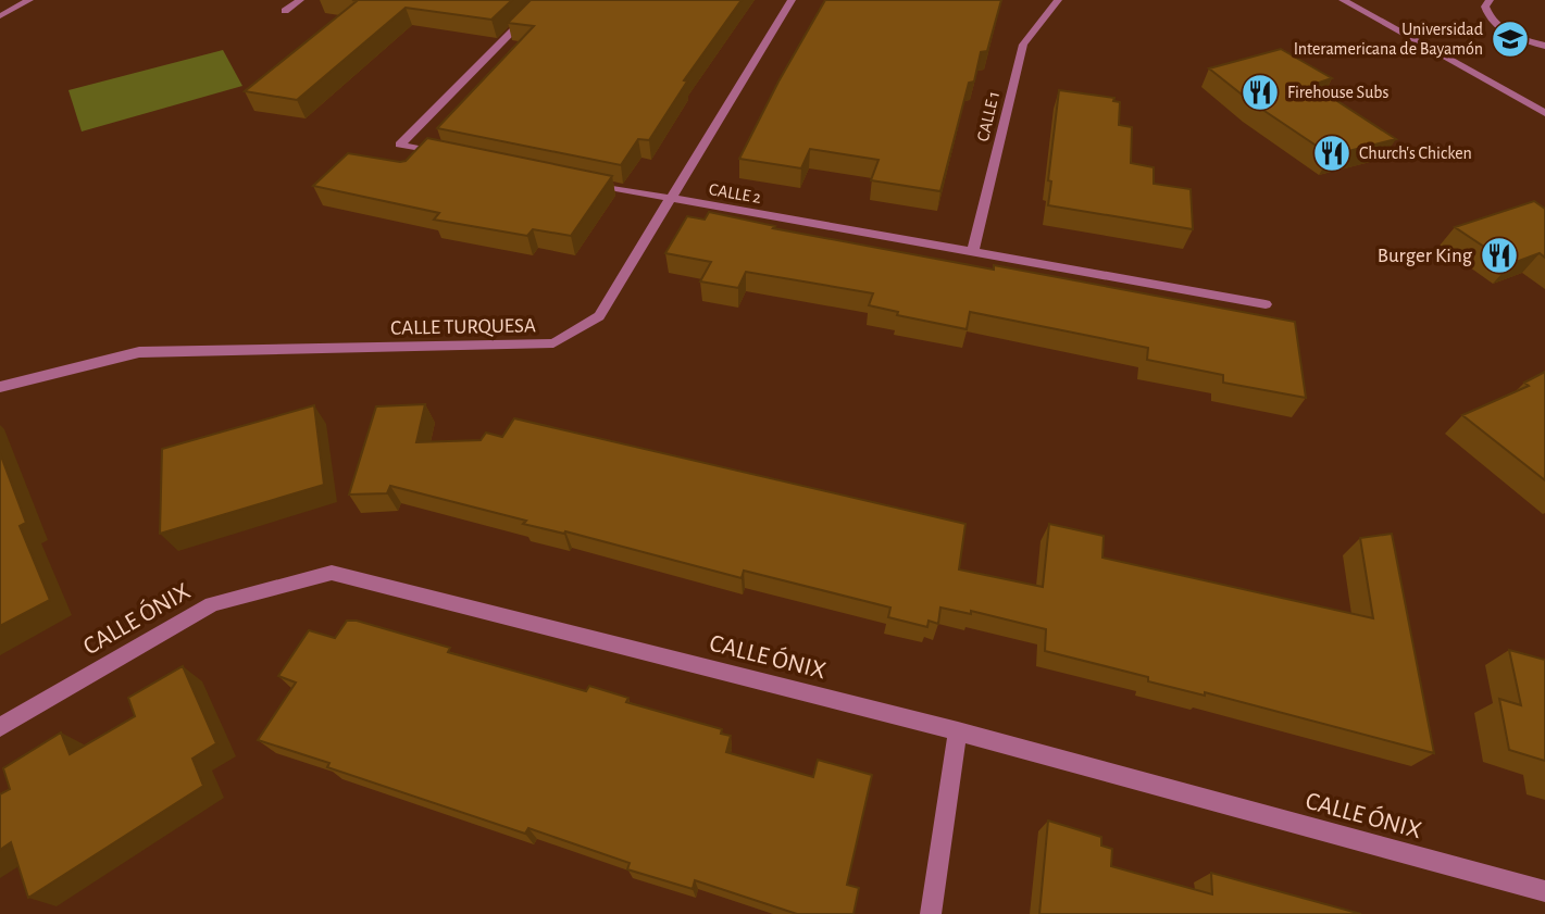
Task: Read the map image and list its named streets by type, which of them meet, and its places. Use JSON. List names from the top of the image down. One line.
{"streets":{"street":["CALLE 1","CALLE 2","CALLE TURQUESA","CALLE ÓNIX"]},"crossings":[["CALLE 1","CALLE 2"],["CALLE 2","CALLE TURQUESA"]],"places":{"school or university":["Universidad Interamericana de Bayamón"],"restaurant":["Firehouse Subs","Church's Chicken","Burger King"]}}
